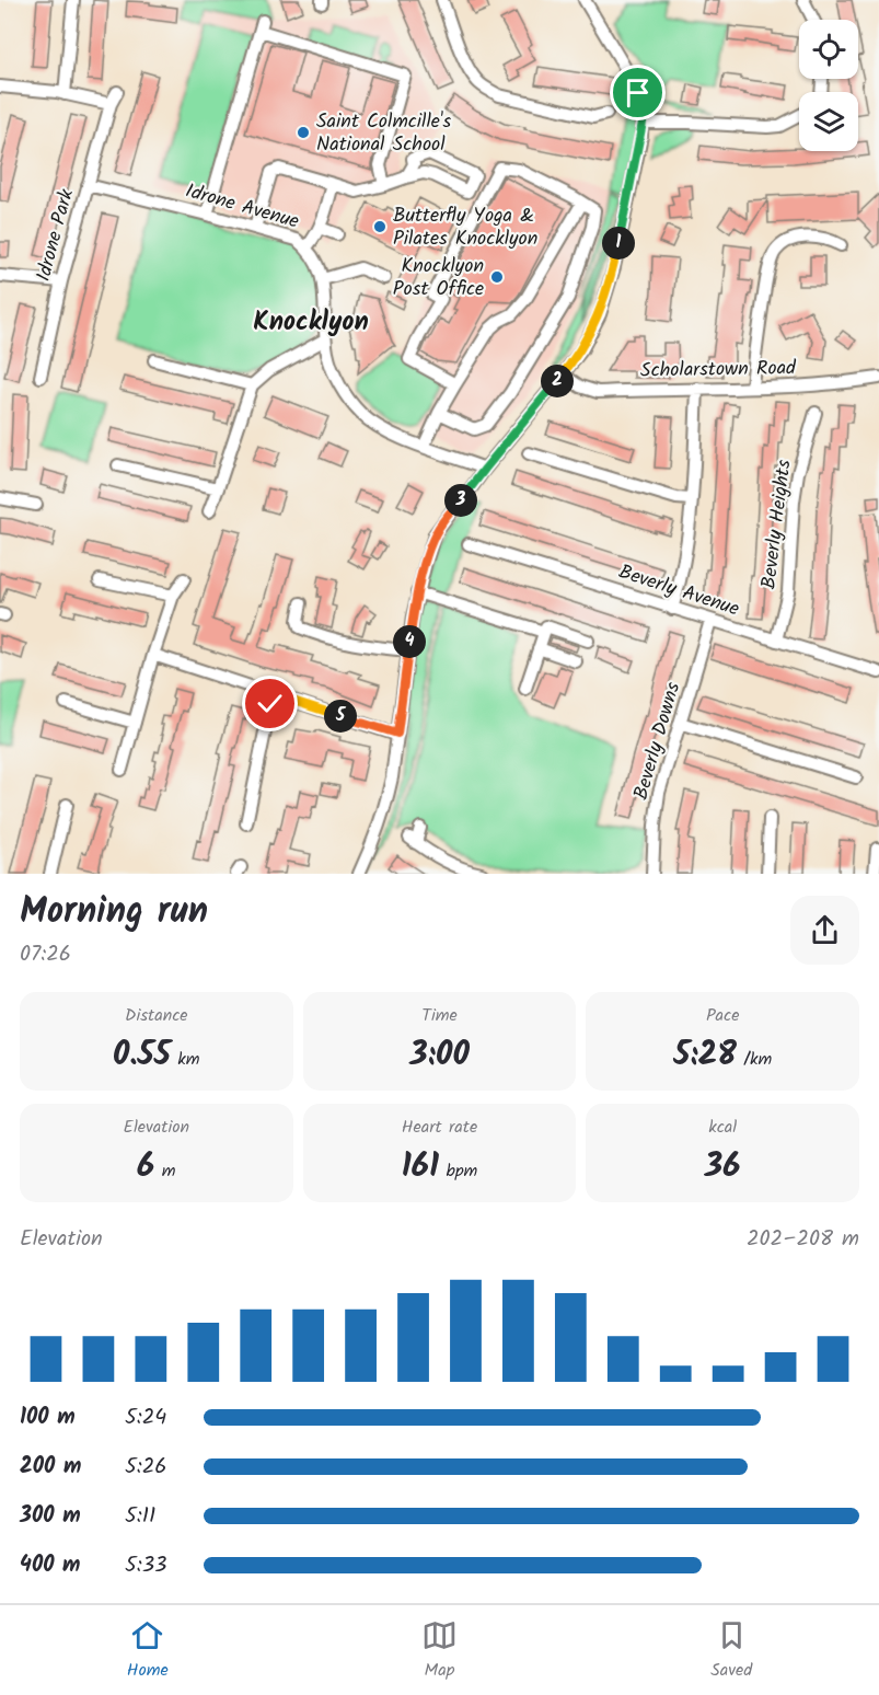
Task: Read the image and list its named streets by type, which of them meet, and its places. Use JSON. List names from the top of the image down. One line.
{"streets":{"street":["Idrone Avenue","Idrone Park","Scholarstown Road","Beverly Heights","Beverly Avenue","Beverly Downs"]},"crossings":[["Idrone Avenue","Idrone Park"],["Beverly Heights","Beverly Avenue"],["Beverly Avenue","Beverly Downs"]],"districts":["Knocklyon"],"places":["Saint Colmcille's National School","Butterfly Yoga & Pilates Knocklyon","Knocklyon Post Office"],"page":{"pins":["1","2","3","4","5"],"heading":["Morning run","07:26"],"stats":[["Distance","0.55 km"],["Time","3:00"],["Pace","5:28 /km"],["Elevation","6 m"],["Heart rate","161 bpm"],["kcal","36"]],"chart":["Elevation","202–208 m"],"list":[{"name":"100 m","note":"5:24"},{"name":"200 m","note":"5:26"},{"name":"300 m","note":"5:11"},{"name":"400 m","note":"5:33"}],"tabs":["Home","Map","Saved"]}}
